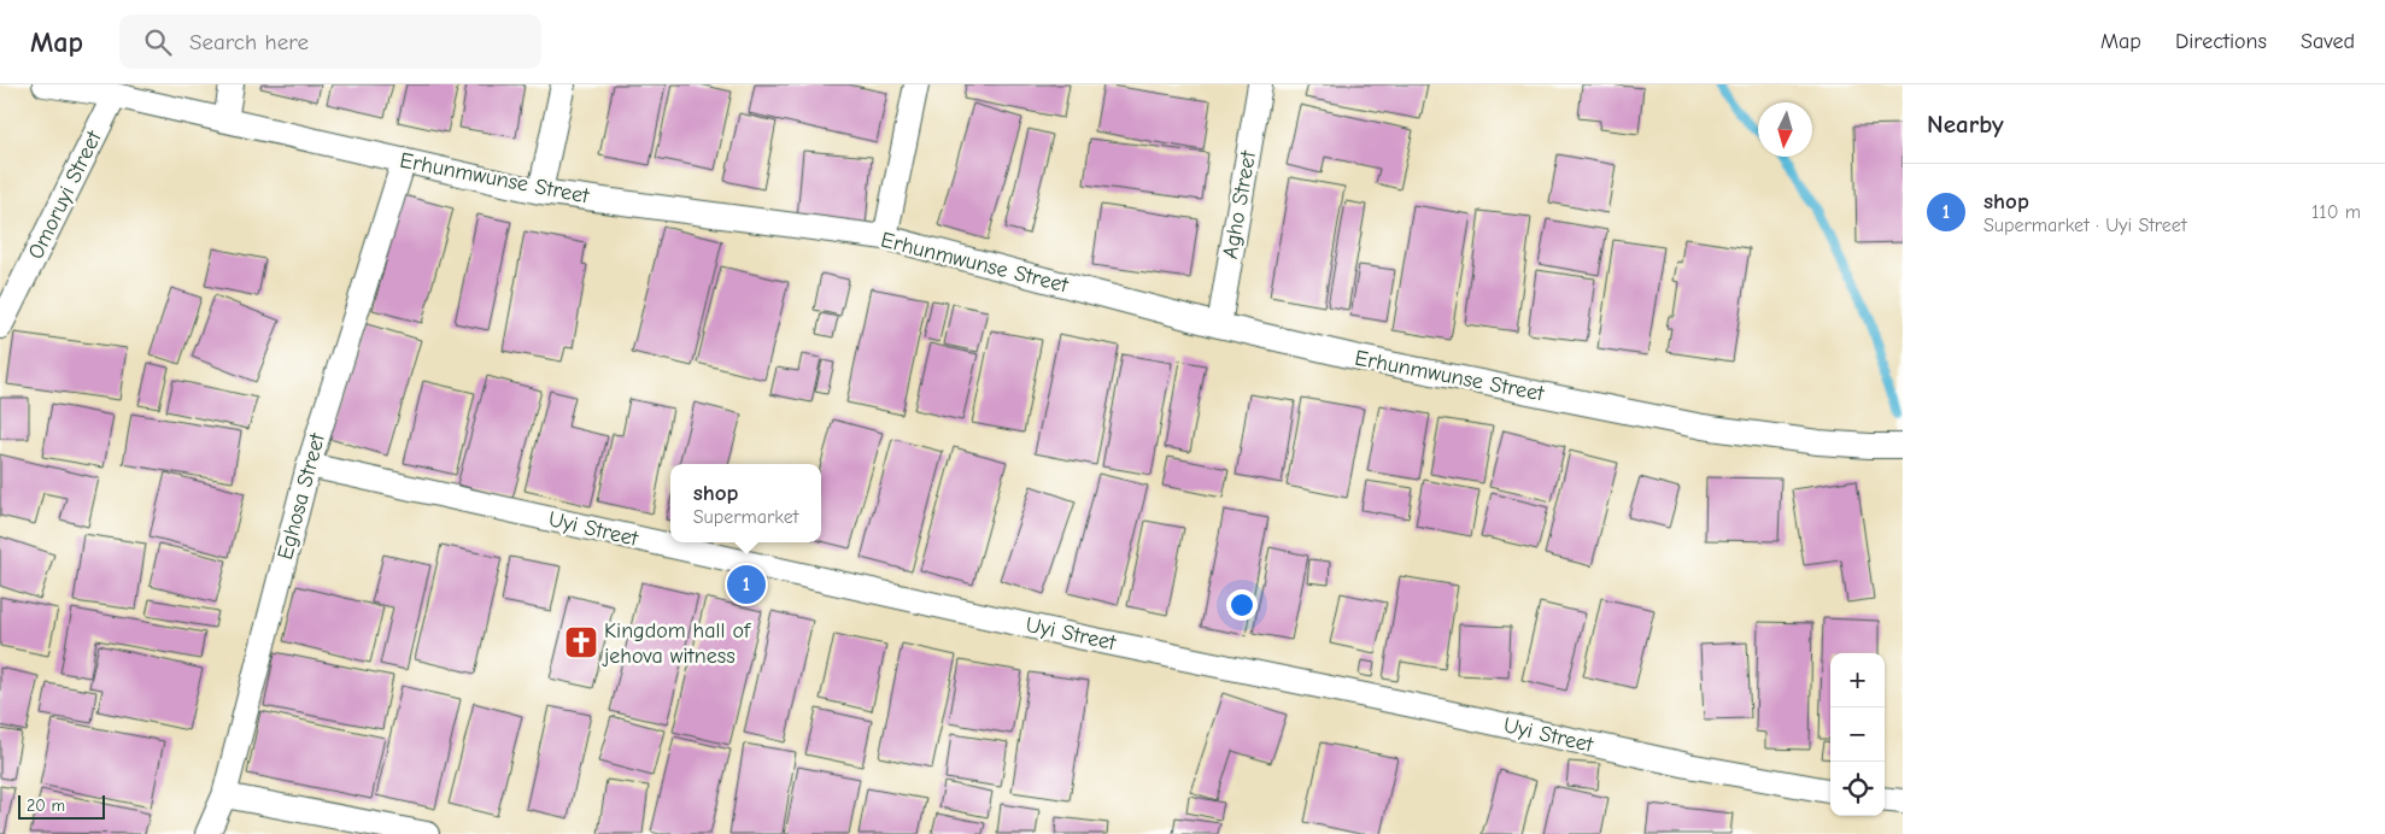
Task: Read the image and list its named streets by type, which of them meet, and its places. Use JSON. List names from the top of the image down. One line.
{"streets":{"street":["Erhunmwunse Street","Omoruyi Street","Agho Street","Eghosa Street","Uyi Street"]},"crossings":[["Erhunmwunse Street","Omoruyi Street"],["Erhunmwunse Street","Agho Street"],["Erhunmwunse Street","Eghosa Street"],["Eghosa Street","Uyi Street"]],"places":{"church":["Kingdom hall of jehova witness"]},"scale_bar":"20 m","north":"bottom","page":{"header":"Map","search":"Search here","nav":["Map","Directions","Saved"],"heading":"Nearby","list":[{"mark":"1","name":"shop","note":"Supermarket · Uyi Street","value":"110 m"}],"popup":["shop","Supermarket"],"pins":"1","map_buttons":["+","−"],"scale":"20 m"}}
